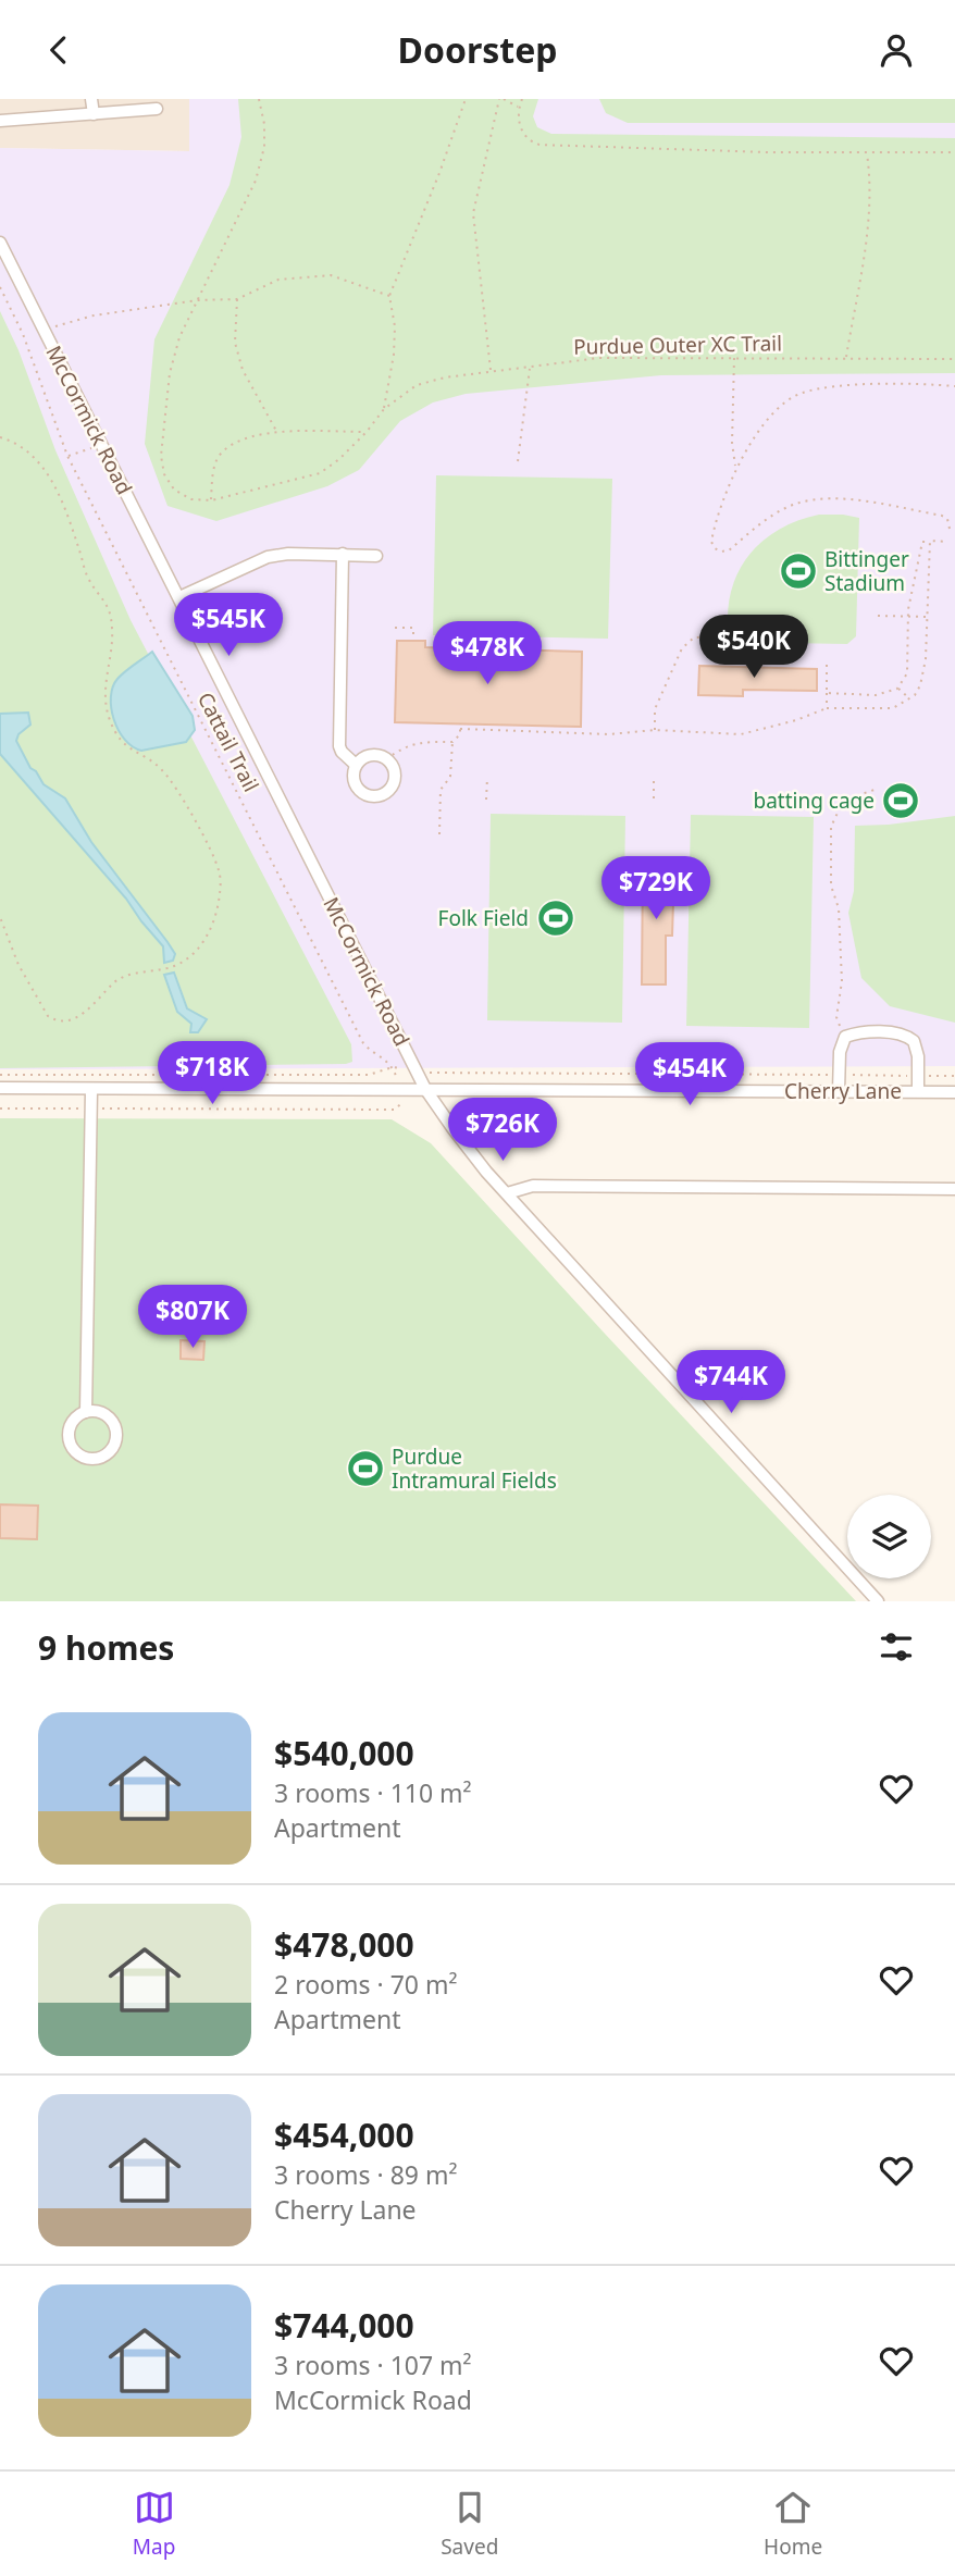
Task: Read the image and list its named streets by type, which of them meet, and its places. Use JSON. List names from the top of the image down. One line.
{"streets":{"street":["McCormick Road","Cherry Lane"],"path":["Purdue Outer XC Trail","Cattail Trail"]},"crossings":[["McCormick Road","Cherry Lane"]],"places":{"sports":["Bittinger Stadium","batting cage","Folk Field","Purdue Intramural Fields"]},"page":{"header":"Doorstep","price":["$545K","$540K","$478K","$729K","$718K","$454K","$726K","$807K","$744K"],"heading":"9 homes","list":[{"name":"$540,000","note":"3 rooms · 110 m² · Apartment"},{"name":"$478,000","note":"2 rooms · 70 m² · Apartment"},{"name":"$454,000","note":"3 rooms · 89 m² · Cherry Lane"},{"name":"$744,000","note":"3 rooms · 107 m² · McCormick Road"}],"tabs":["Map","Saved","Home"]}}
